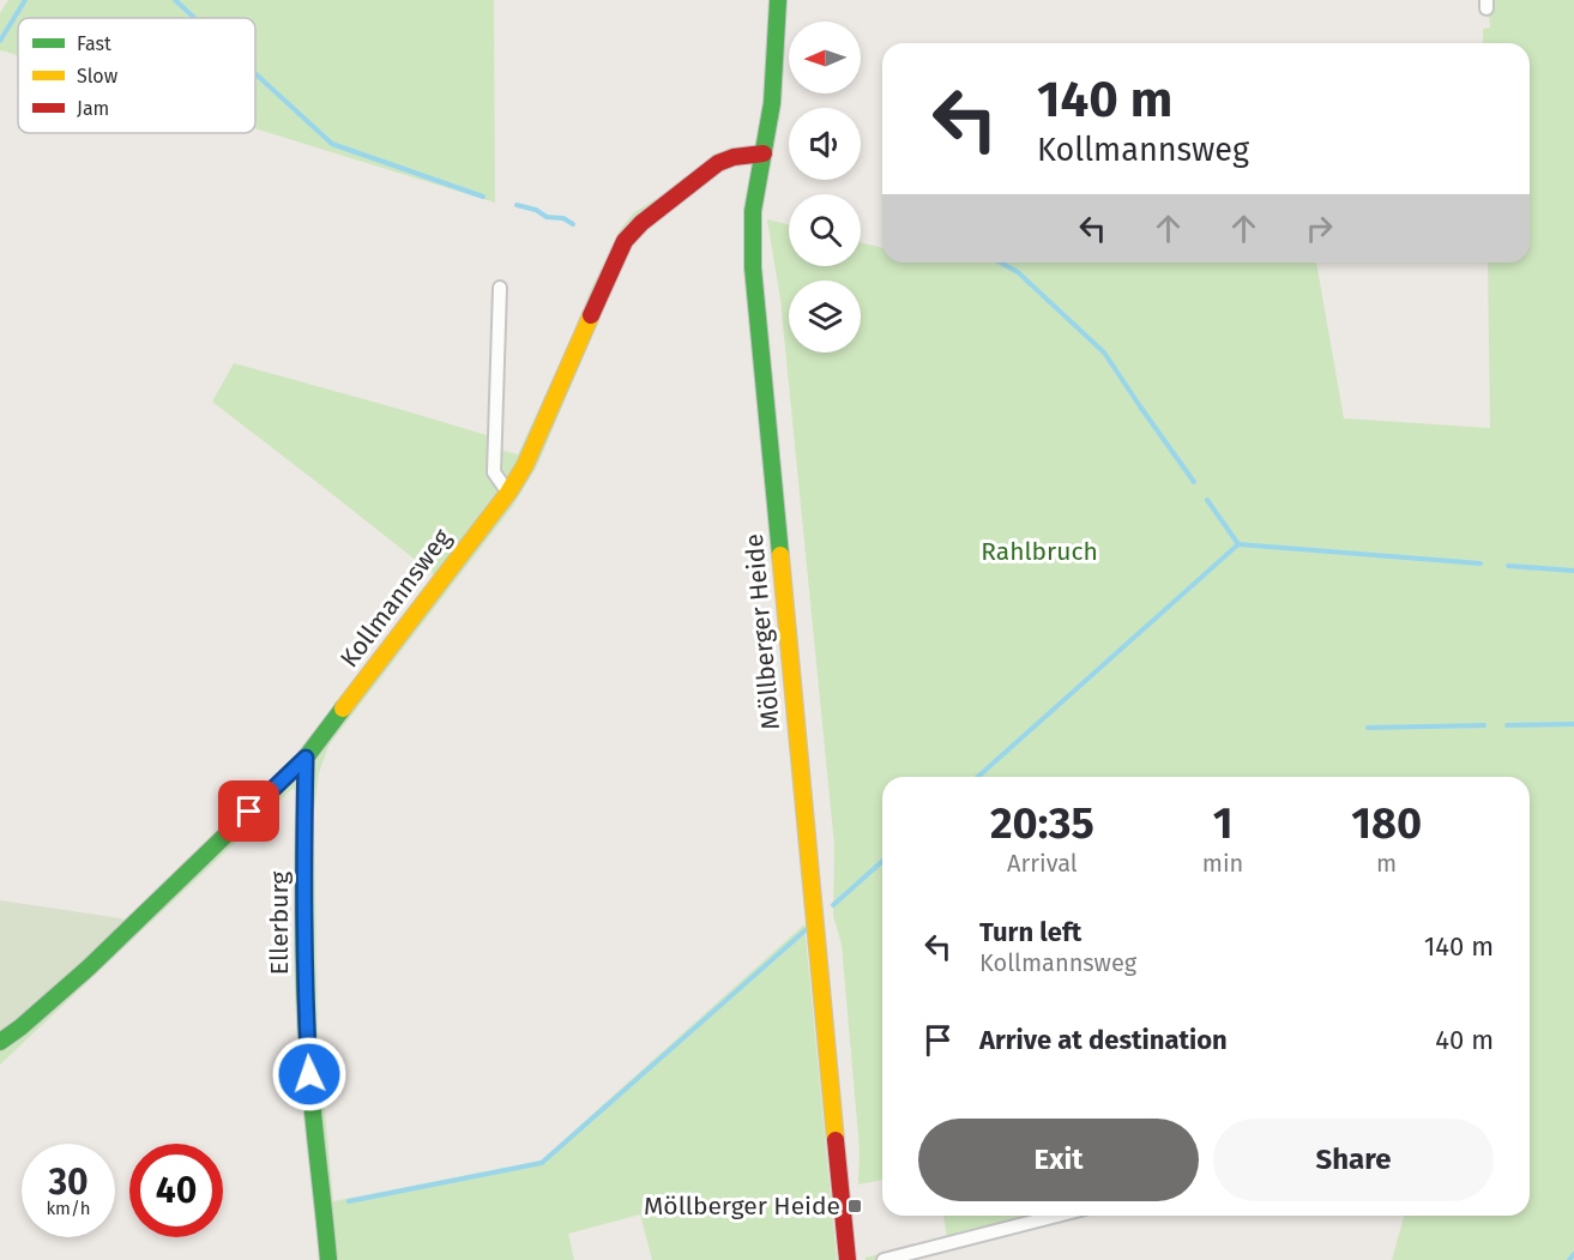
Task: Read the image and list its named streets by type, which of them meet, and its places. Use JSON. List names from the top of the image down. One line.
{"streets":{"street":["Kollmannsweg","Möllberger Heide","Ellerburg"]},"crossings":[["Kollmannsweg","Möllberger Heide"],["Kollmannsweg","Ellerburg"]],"parks":["Rahlbruch"],"places":{"transit":["Möllberger Heide"]},"legend":["Fast","Slow","Jam"],"north":"left","page":{"turn":["140 m","Kollmannsweg"],"eta":["20:35","Arrival","1","min","180","m"],"list":[{"name":"Turn left","note":"Kollmannsweg","value":"140 m"},{"name":"Arrive at destination","value":"40 m"}],"buttons":["Exit","Share"],"speed":"30 km/h","limit":"40"}}
